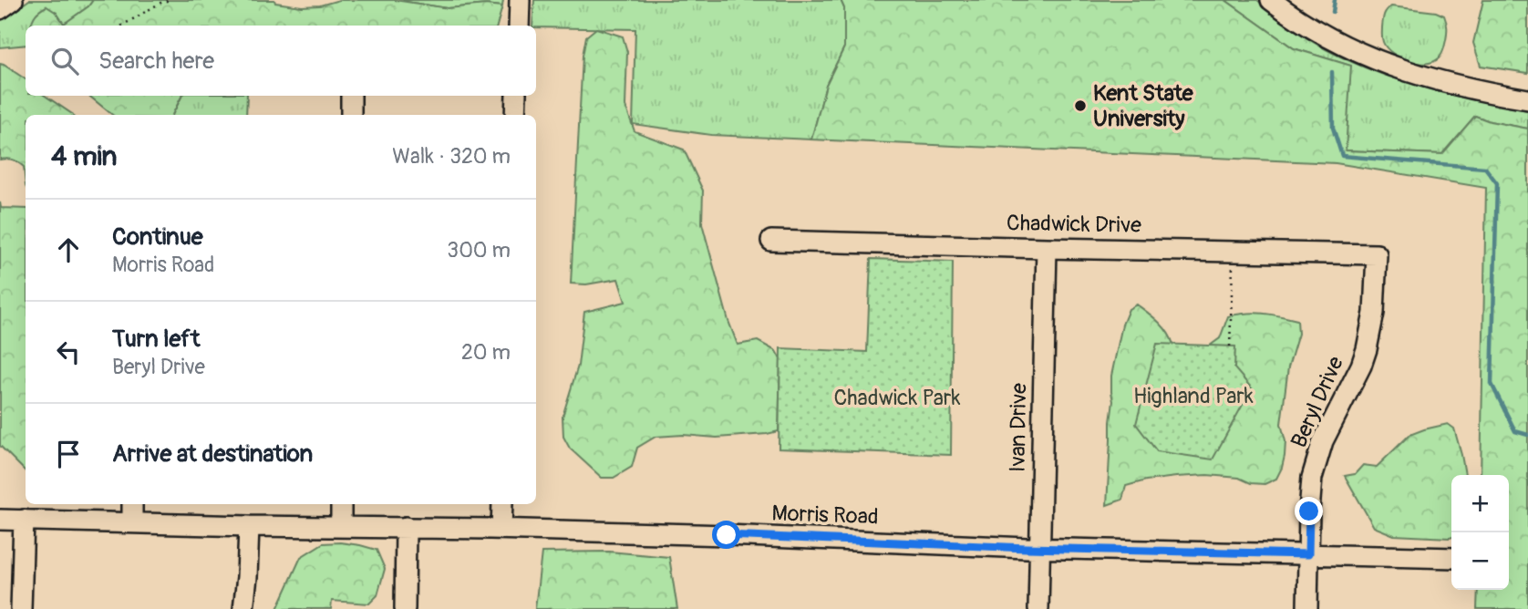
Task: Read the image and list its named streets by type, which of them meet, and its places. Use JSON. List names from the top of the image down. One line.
{"streets":{"street":["Chadwick Drive","Beryl Drive","Ivan Drive","Morris Road"]},"crossings":[["Chadwick Drive","Beryl Drive"],["Chadwick Drive","Ivan Drive"],["Beryl Drive","Morris Road"],["Ivan Drive","Morris Road"]],"parks":["Highland Park","Chadwick Park"],"places":["Kent State University"],"page":{"search":"Search here","heading":["4 min","Walk · 320 m"],"list":[["Continue","Morris Road","300 m"],["Turn left","Beryl Drive","20 m"],"Arrive at destination"],"map_buttons":["+","−"]}}
